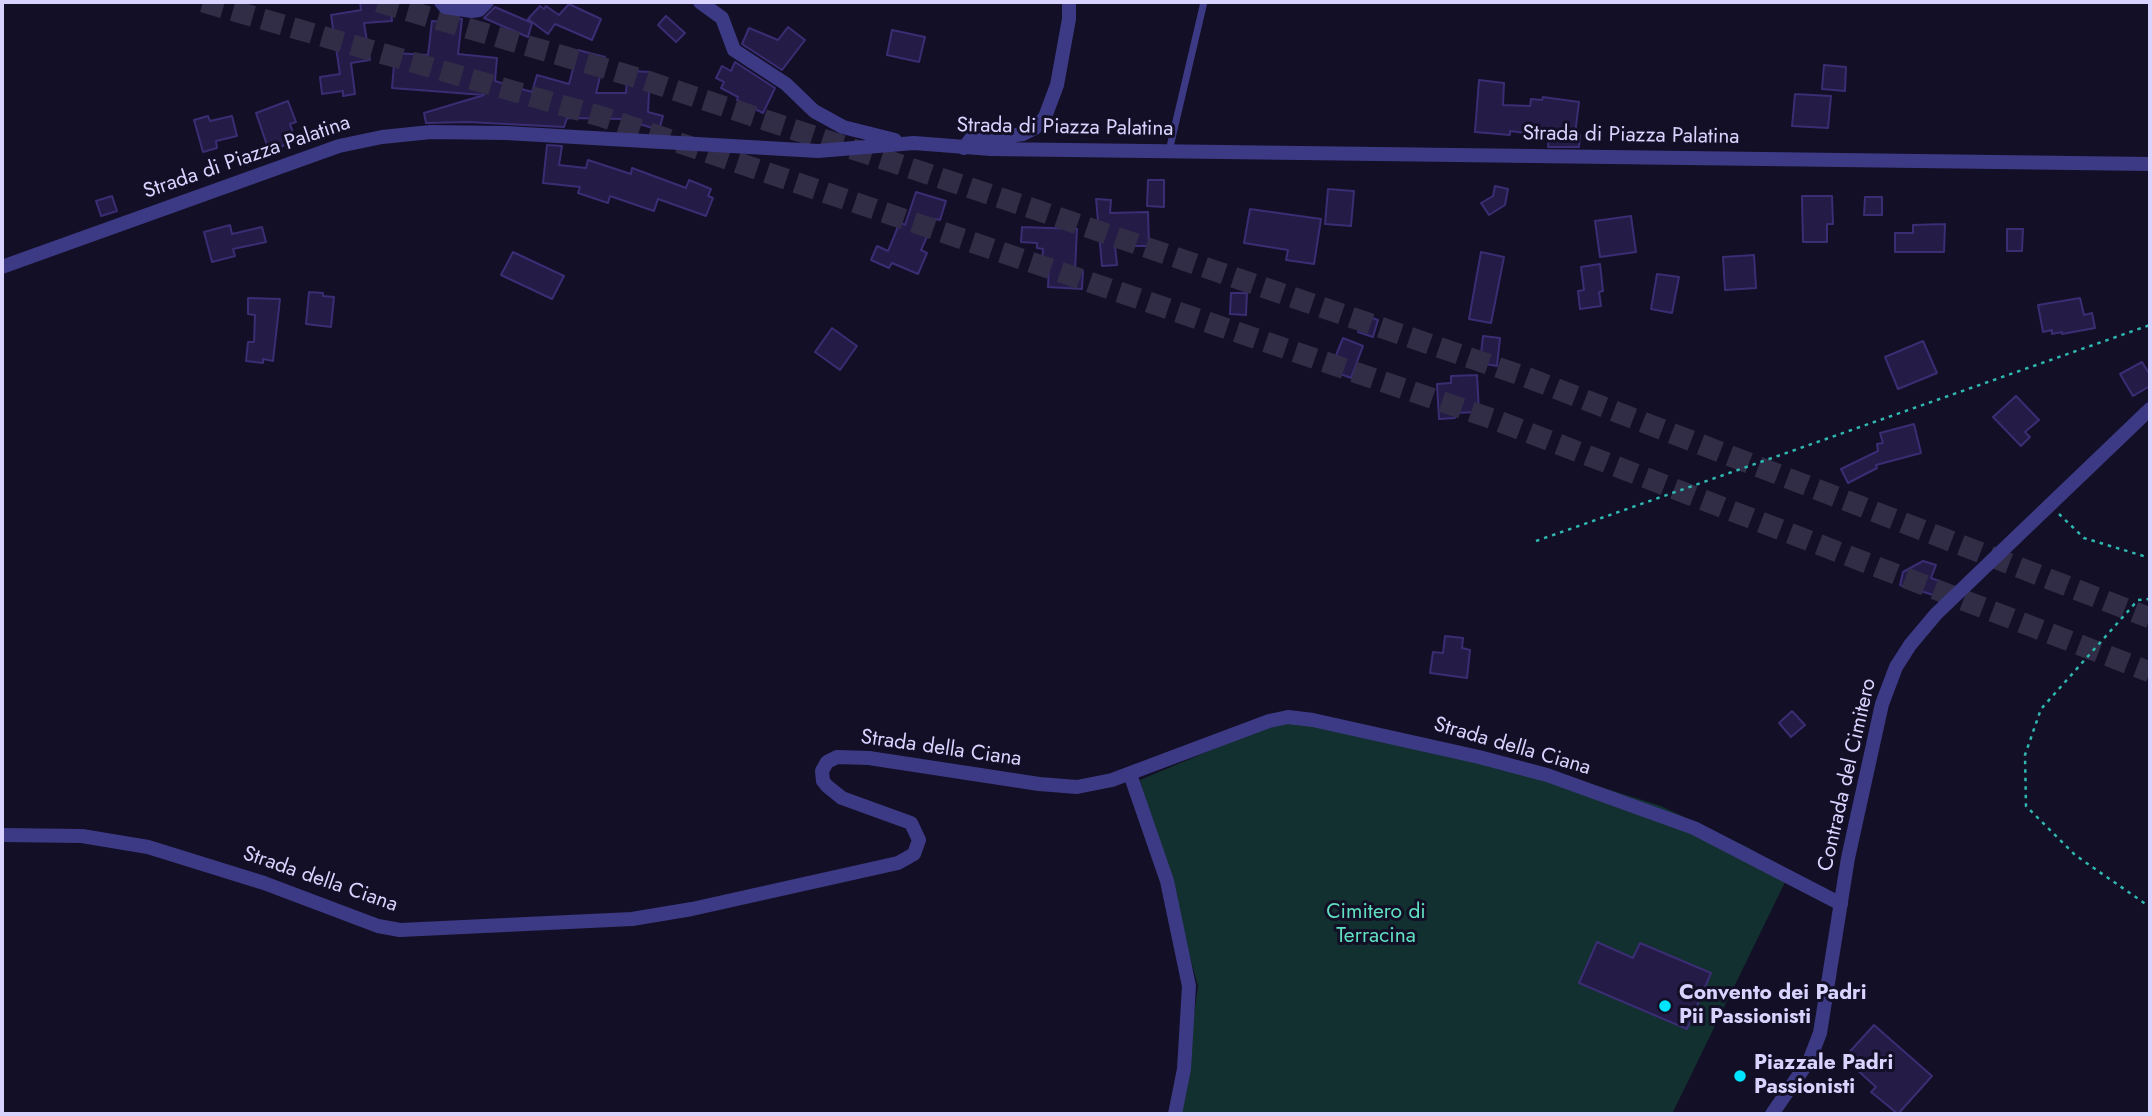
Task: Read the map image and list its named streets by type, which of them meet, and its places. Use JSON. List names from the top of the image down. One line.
{"streets":{"street":["Strada di Piazza Palatina","Strada della Ciana","Contrada del Cimitero"]},"crossings":[["Strada della Ciana","Contrada del Cimitero"]],"parks":["Cimitero di Terracina"],"places":["Convento dei Padri Pii Passionisti","Piazzale Padri Passionisti"]}
